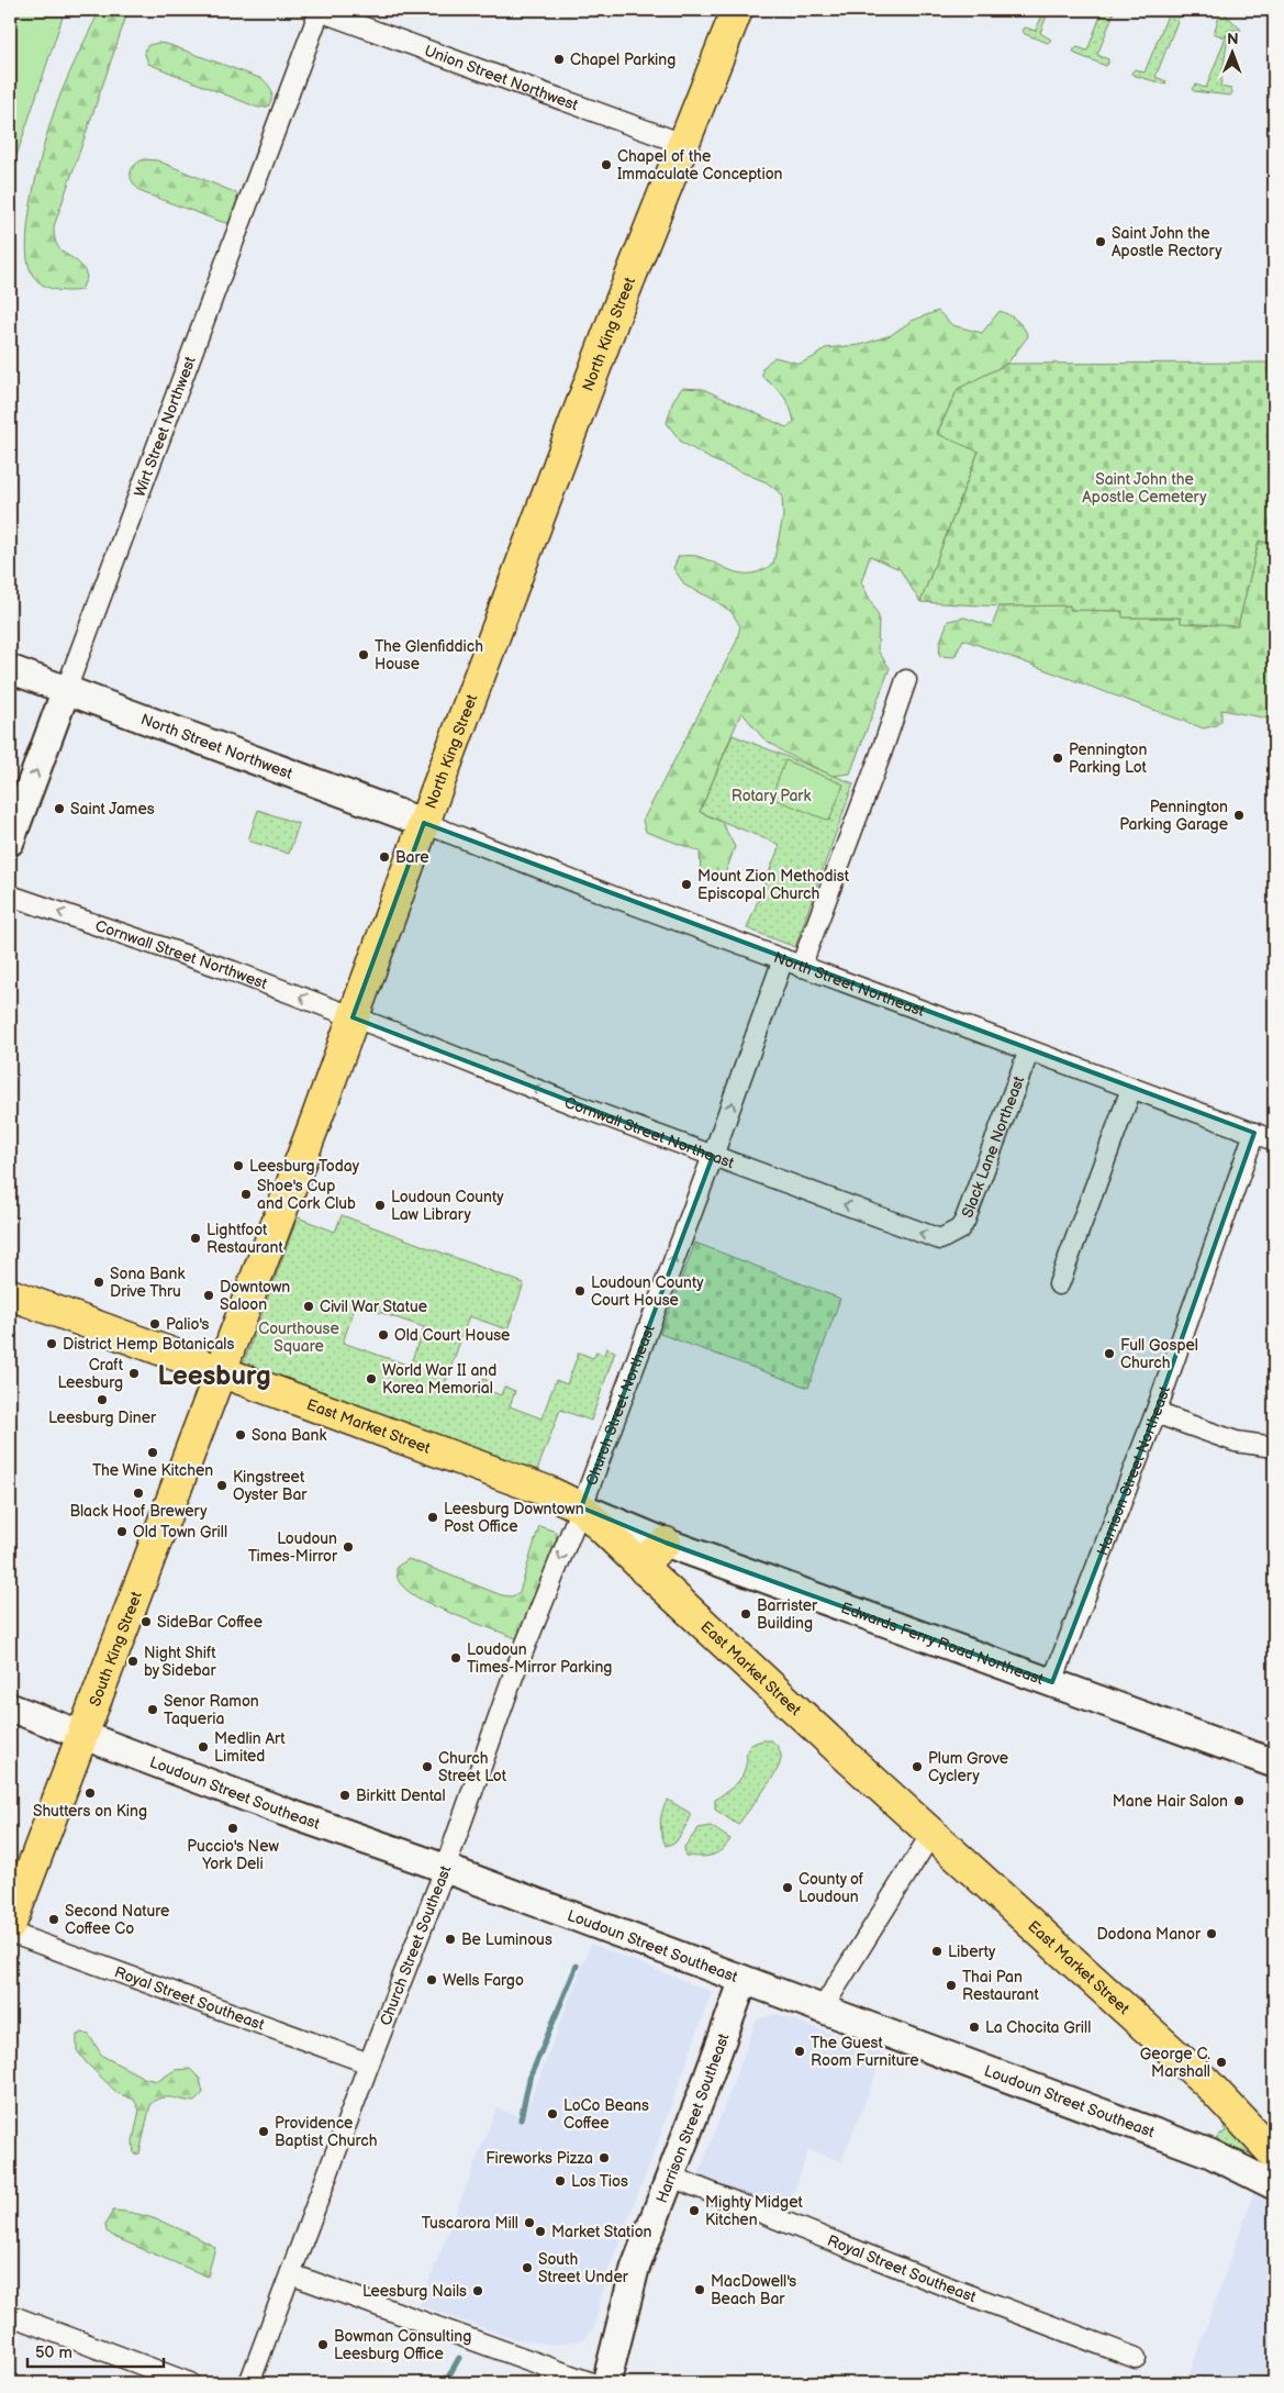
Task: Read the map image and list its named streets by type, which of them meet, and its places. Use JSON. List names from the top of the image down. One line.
{"streets":{"main road":["North King Street","East Market Street","South King Street"],"street":["Union Street Northwest","Wirt Street Northwest","North Street Northwest","Cornwall Street Northwest","North Street Northeast","Cornwall Street Northeast","Slack Lane Northeast","Church Street Northeast","Harrison Street Northeast","Edwards Ferry Road Northeast","Loudoun Street Southeast","Church Street Southeast","Royal Street Southeast","Harrison Street Southeast"]},"crossings":[["Union Street Northwest","North King Street"],["Union Street Northwest","Wirt Street Northwest"],["North King Street","North Street Northwest"],["North King Street","Cornwall Street Northwest"],["North King Street","North Street Northeast"],["North King Street","Cornwall Street Northeast"],["North King Street","East Market Street"],["North King Street","South King Street"],["Wirt Street Northwest","North Street Northwest"],["North Street Northwest","North Street Northeast"],["Cornwall Street Northwest","Cornwall Street Northeast"],["North Street Northeast","Slack Lane Northeast"],["North Street Northeast","Church Street Northeast"],["North Street Northeast","Harrison Street Northeast"],["Cornwall Street Northeast","Slack Lane Northeast"],["Cornwall Street Northeast","Church Street Northeast"],["Church Street Northeast","East Market Street"],["Church Street Northeast","Edwards Ferry Road Northeast"],["Church Street Northeast","Church Street Southeast"],["East Market Street","Edwards Ferry Road Northeast"],["East Market Street","South King Street"],["East Market Street","Church Street Southeast"],["Harrison Street Northeast","Edwards Ferry Road Northeast"],["Edwards Ferry Road Northeast","Church Street Southeast"],["South King Street","Loudoun Street Southeast"],["Loudoun Street Southeast","Church Street Southeast"],["Loudoun Street Southeast","Harrison Street Southeast"],["Church Street Southeast","Royal Street Southeast"],["Royal Street Southeast","Harrison Street Southeast"]],"one_way":["Cornwall Street Northwest","Cornwall Street Northeast","Church Street Northeast","Church Street Southeast"],"districts":["Leesburg"],"parks":["Saint John the Apostle Cemetery","Rotary Park","Courthouse Square"],"places":["Chapel Parking","Chapel of the Immaculate Conception","Saint John the Apostle Rectory","The Glenfiddich House","Pennington Parking Lot","Saint James","Pennington Parking Garage","Bare","Mount Zion Methodist Episcopal Church","Leesburg Today","Shoe's Cup and Cork Club","Loudoun County Law Library","Lightfoot Restaurant","Sona Bank Drive Thru","Loudoun County Court House","Downtown Saloon","Civil War Statue","Palio's","Old Court House","District Hemp Botanicals","Full Gospel Church","Craft Leesburg","World War II and Korea Memorial","Leesburg Diner","Sona Bank","The Wine Kitchen","Kingstreet Oyster Bar","Black Hoof Brewery","Leesburg Downtown Post Office","Old Town Grill","Loudoun Times-Mirror","Barrister Building","SideBar Coffee","Loudoun Times-Mirror Parking","Night Shift by Sidebar","Senor Ramon Taqueria","Medlin Art Limited","Church Street Lot","Plum Grove Cyclery","Shutters on King","Birkitt Dental","Mane Hair Salon","Puccio's New York Deli","County of Loudoun","Second Nature Coffee Co","Dodona Manor","Be Luminous","Liberty","Wells Fargo","Thai Pan Restaurant","La Chocita Grill","The Guest Room Furniture","George C. Marshall","LoCo Beans Coffee","Providence Baptist Church","Fireworks Pizza","Los Tios","Mighty Midget Kitchen","Tuscarora Mill","Market Station","South Street Under","MacDowell's Beach Bar","Leesburg Nails","Bowman Consulting Leesburg Office"],"scale_bar":"50 m","north":"top"}
